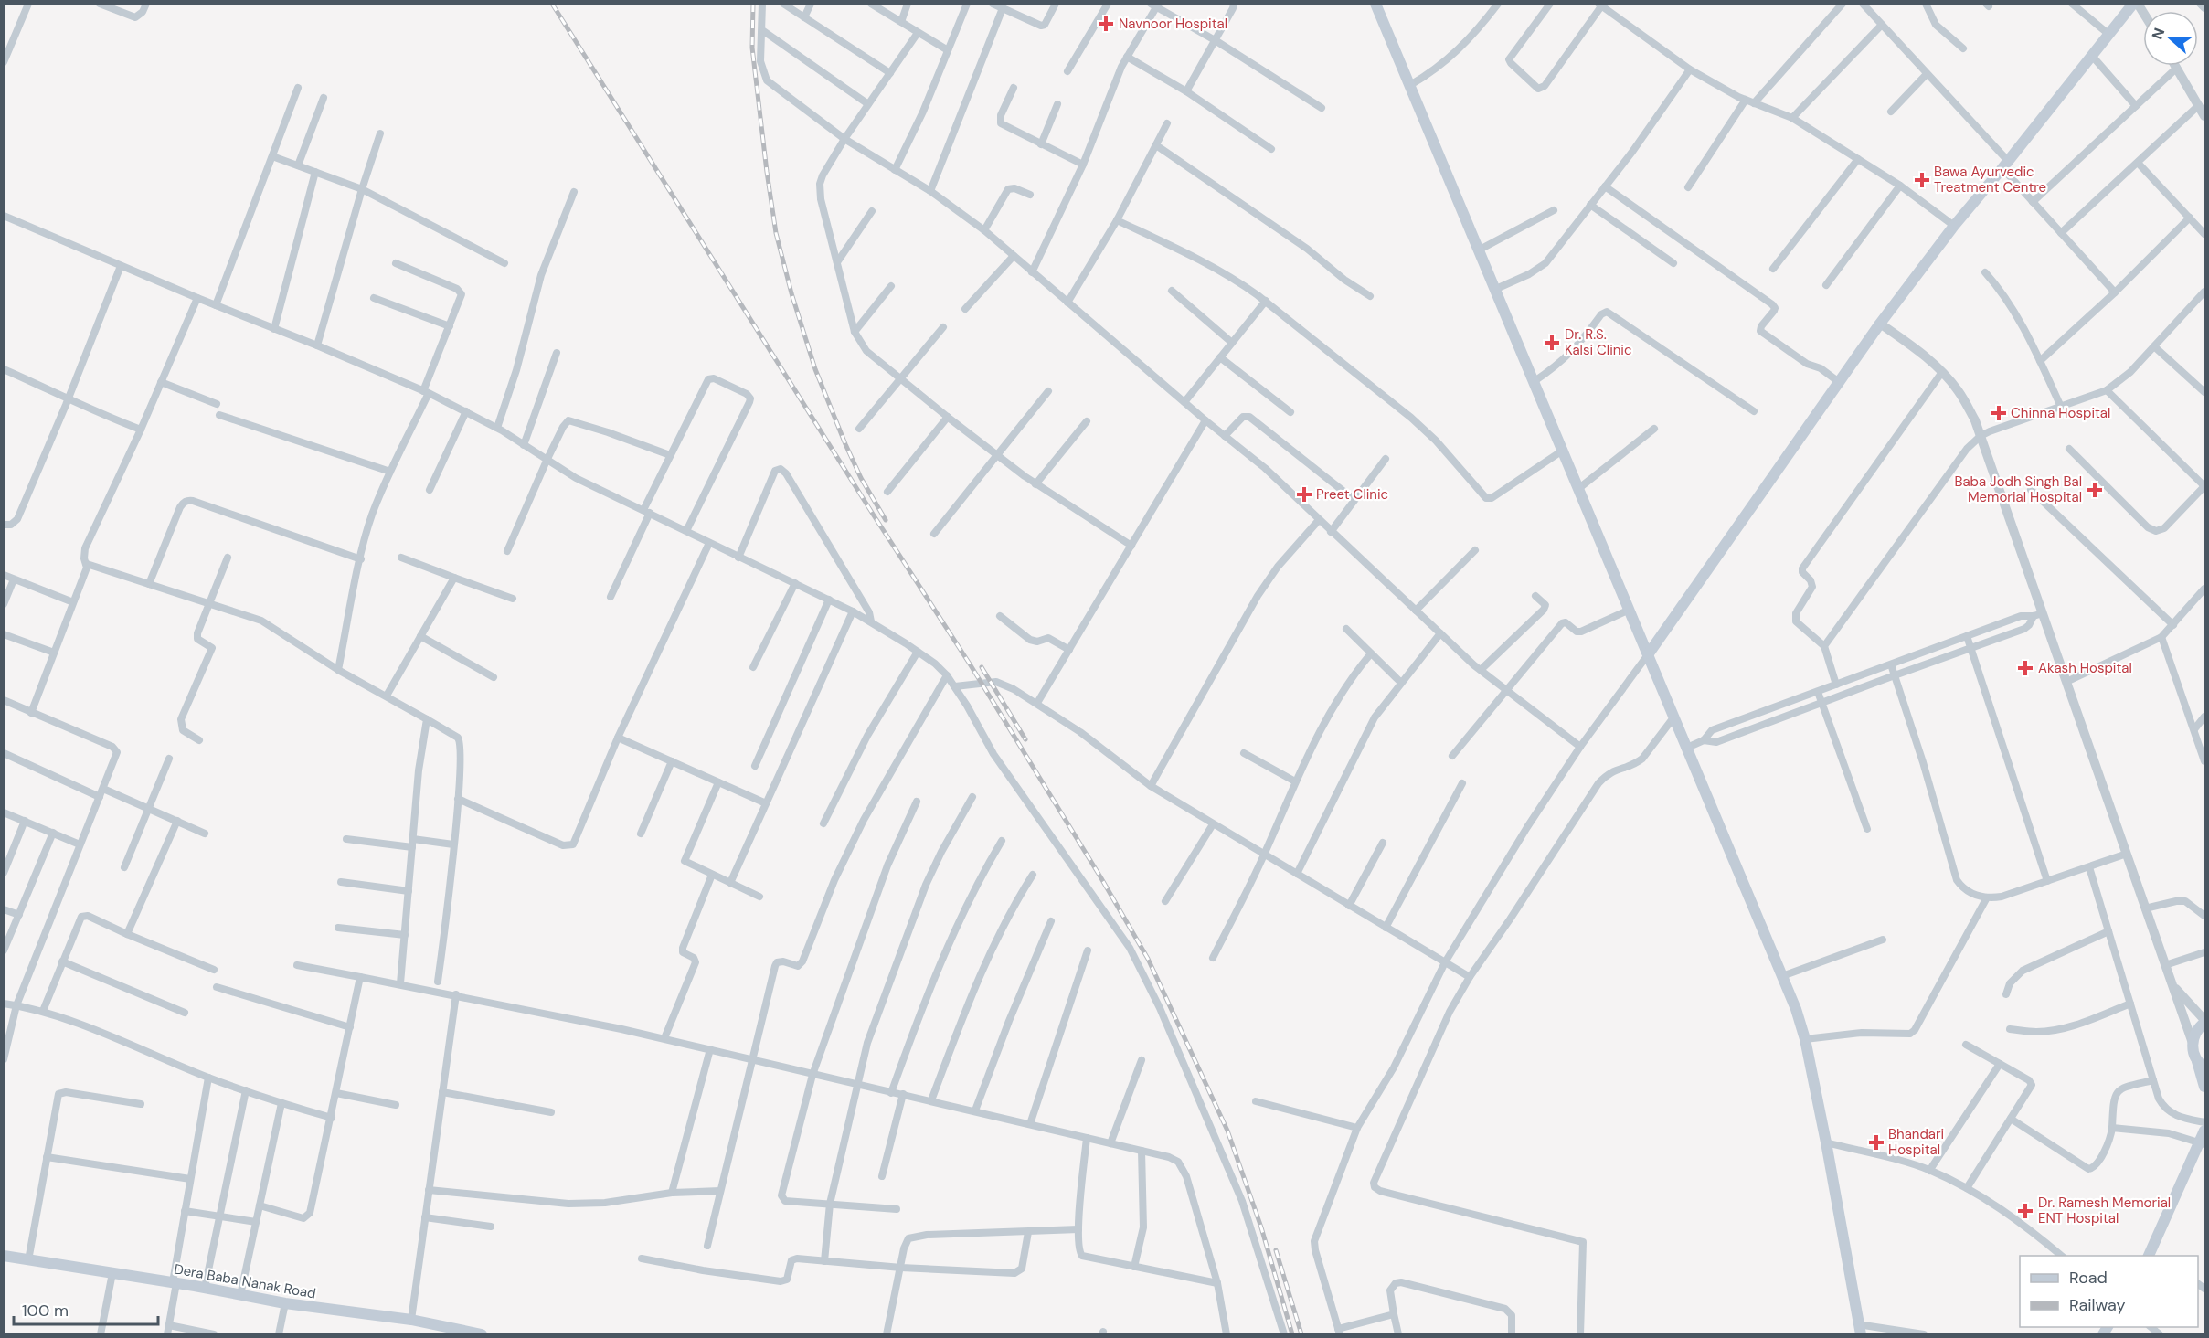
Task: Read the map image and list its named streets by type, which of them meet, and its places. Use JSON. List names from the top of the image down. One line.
{"streets":{"main road":["Dera Baba Nanak Road"]},"places":{"health":["Navnoor Hospital","Bawa Ayurvedic Treatment Centre","Dr. R.S. Kalsi Clinic","Chinna Hospital","Baba Jodh Singh Bal Memorial Hospital","Preet Clinic","Akash Hospital","Bhandari Hospital","Dr. Ramesh Memorial ENT Hospital"]},"legend":["Road","Railway"],"scale_bar":"100 m","north":"left"}
